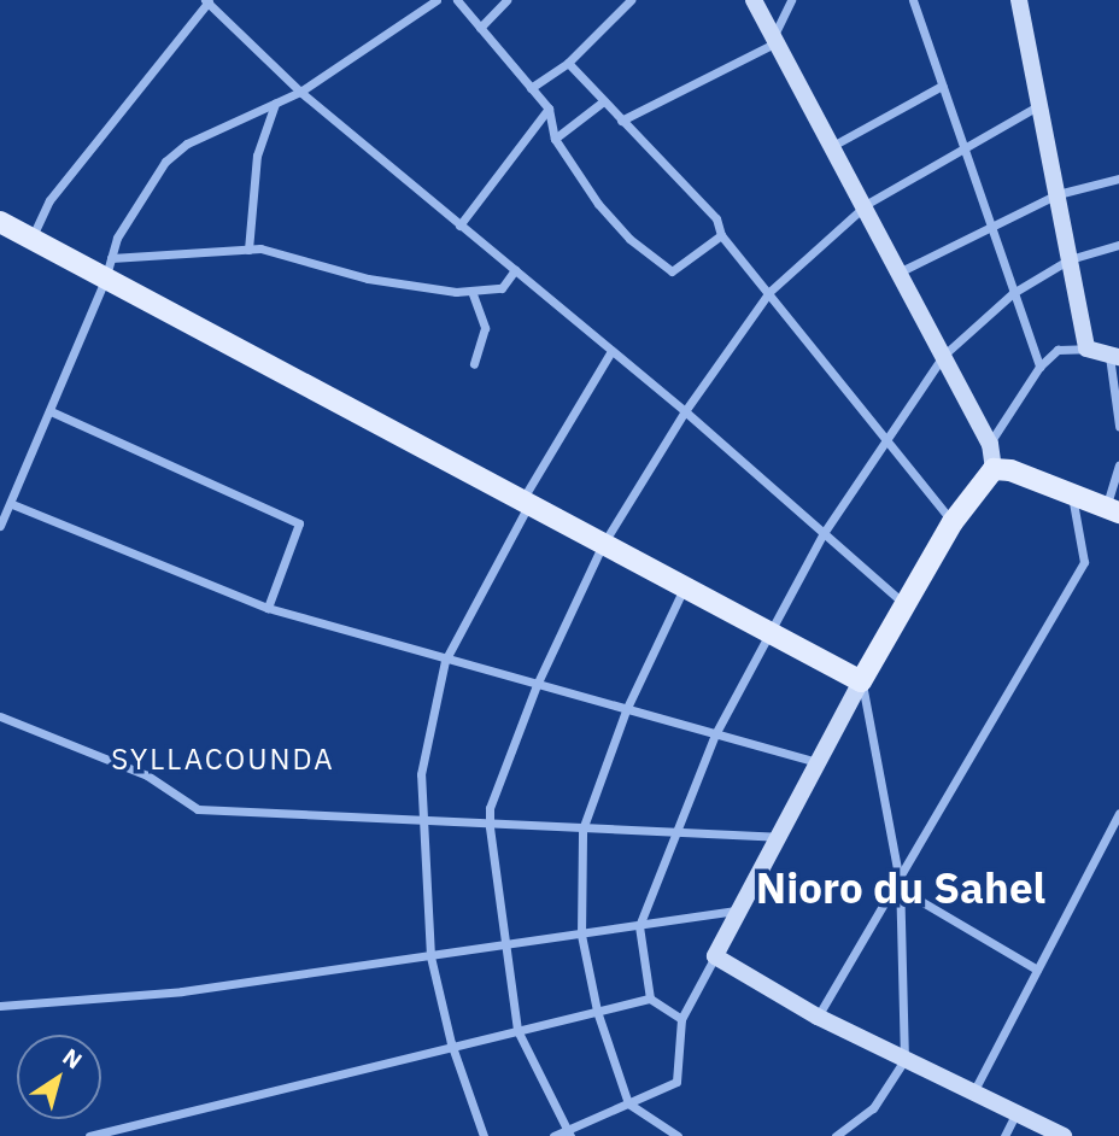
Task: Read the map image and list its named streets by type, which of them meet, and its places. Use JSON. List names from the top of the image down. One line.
{"districts":["SYLLACOUNDA","Nioro du Sahel"],"north":"top right"}
